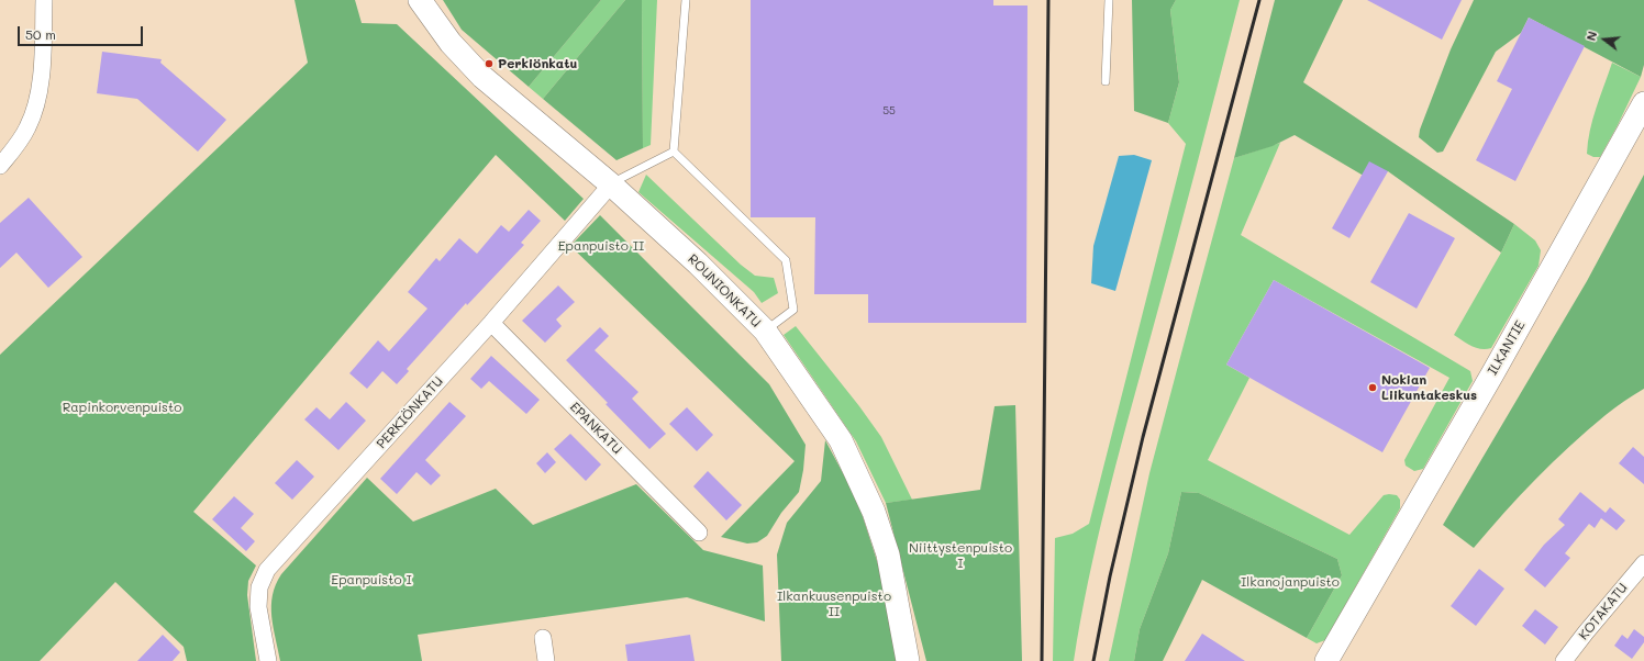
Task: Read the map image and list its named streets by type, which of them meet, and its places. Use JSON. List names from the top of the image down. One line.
{"streets":{"main road":["ROUNIONKATU","ILKANTIE"],"street":["PERKIÖNKATU","EPANKATU","KOTAKATU"]},"crossings":[["ROUNIONKATU","PERKIÖNKATU"],["PERKIÖNKATU","EPANKATU"]],"parks":["Epanpuisto II","Rapinkorvenpuisto","Niittystenpuisto I","Epanpuisto I","Ilkanojanpuisto","Ilkankuusenpuisto II"],"places":["Perkiönkatu","Nokian Liikuntakeskus"],"house_numbers":["55"],"scale_bar":"50 m","north":"left"}
